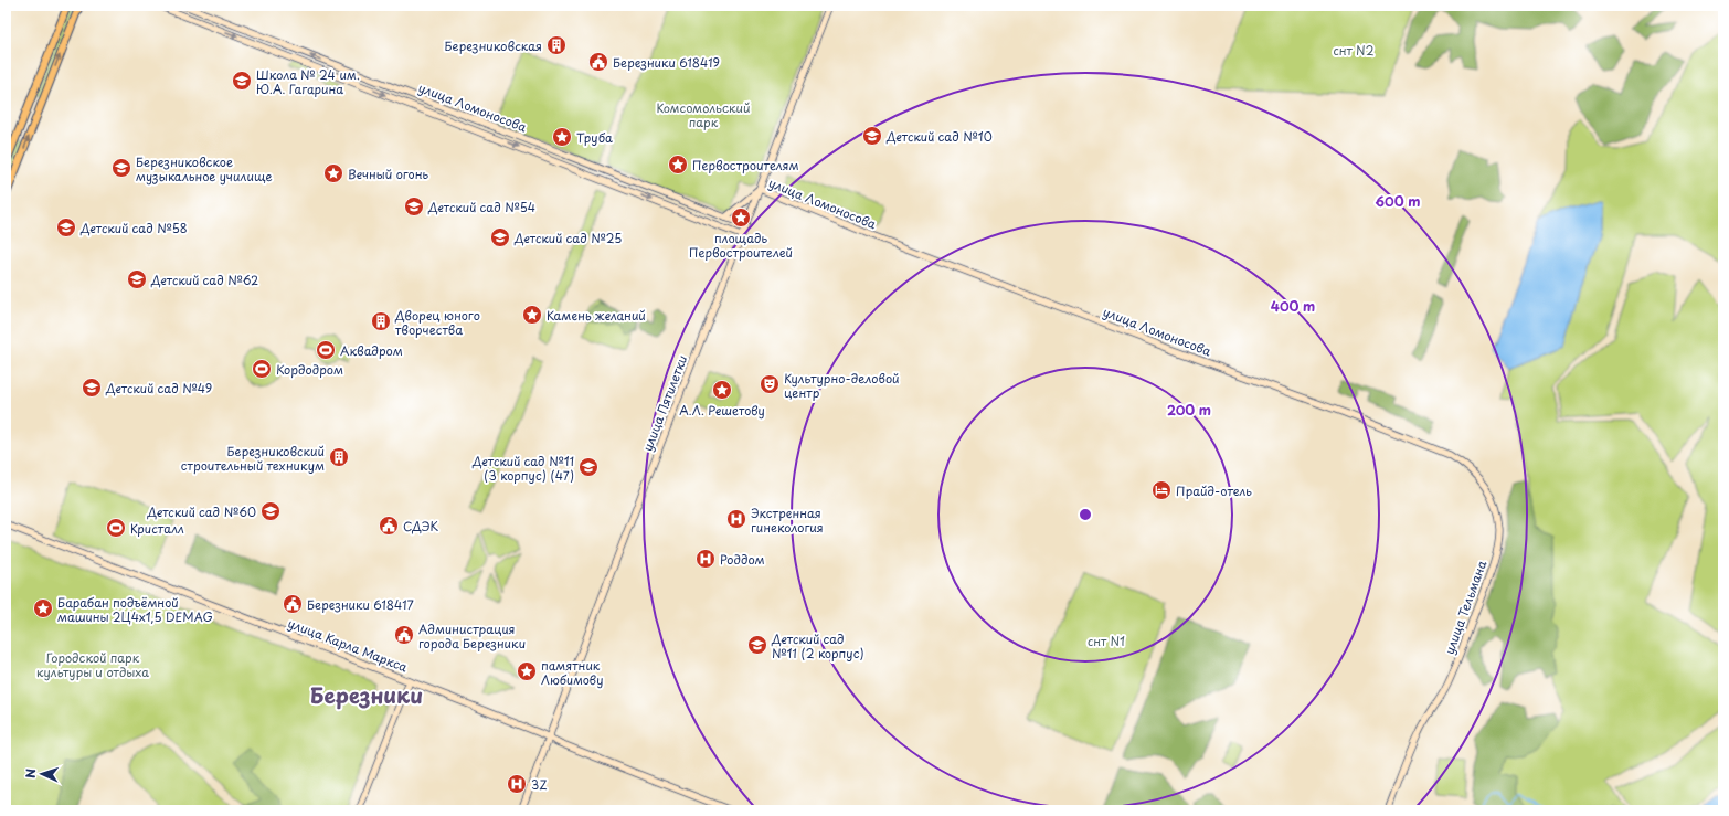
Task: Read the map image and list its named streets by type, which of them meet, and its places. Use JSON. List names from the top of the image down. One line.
{"streets":{"main road":["улица Ломоносова","улица Пятилетки","улица Тельмана","улица Карла Маркса"]},"crossings":[["улица Ломоносова","улица Пятилетки"],["улица Ломоносова","улица Тельмана"],["улица Пятилетки","улица Карла Маркса"]],"districts":["Березники"],"parks":["снт N2","Комсомольский парк","снт N1","Городской парк культуры и отдыха"],"places":{"building":["Березниковская","Дворец юного творчества","Березниковский строительный техникум"],"public building":["Березники 618419","СДЭК","Березники 618417","Администрация города Березники"],"school or university":["Школа № 24 им. Ю.А. Гагарина","Детский сад №10","Березниковское музыкальное училище","Детский сад №54","Детский сад №58","Детский сад №25","Детский сад №62","Детский сад №49","Детский сад №11 (3 корпус) (47)","Детский сад №60","Детский сад №11 (2 корпус)"],"place":["Труба","Первостроителям","Вечный огонь","площадь Первостроителей","Камень желаний","А.Л. Решетову","Барабан подъёмной машины 2Ц4х1,5 DEMAG","памятник Любимову"],"sports":["Аквадром","Кордодром","Кристалл"],"theatre":["Культурно-деловой центр"],"hotel":["Прайд-отель"],"hospital":["Экстренная гинекология","Роддом","3Z"]},"north":"left","rings":["600 m","400 m","200 m"]}
